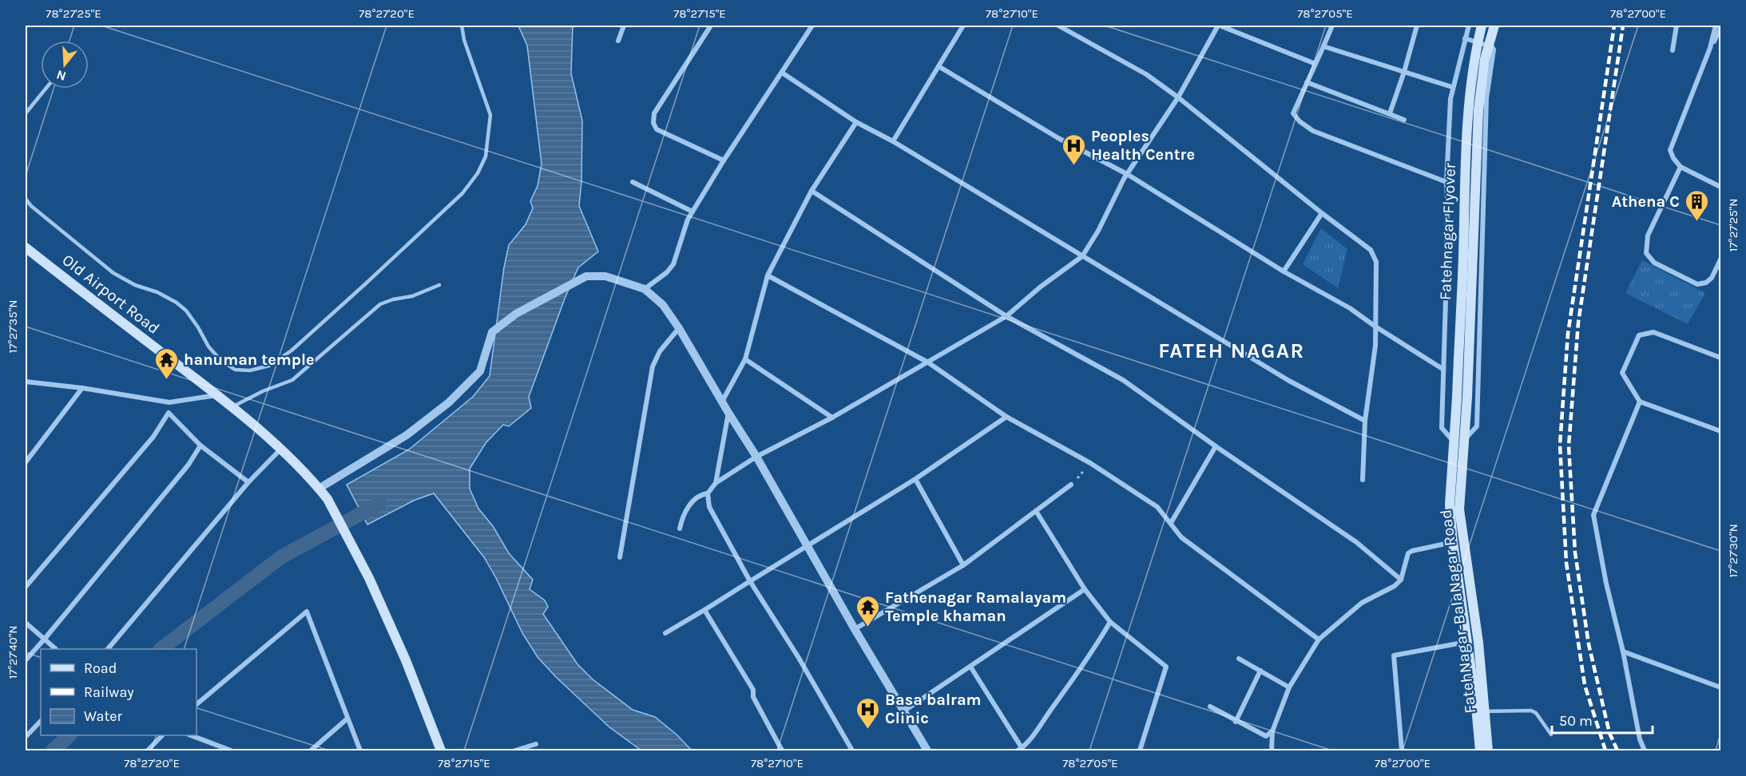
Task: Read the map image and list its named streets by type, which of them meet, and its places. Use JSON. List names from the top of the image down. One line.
{"streets":{"main road":["Fatehnagar Flyover","Old Airport Road","FatehNagar-BalaNagar Road"]},"crossings":[["Fatehnagar Flyover","FatehNagar-BalaNagar Road"]],"districts":["FATEH NAGAR"],"places":{"hospital":["Peoples Health Centre","Basa balram Clinic"],"building":["Athena C"],"temple":["hanuman temple","Fathenagar Ramalayam Temple khaman"]},"legend":["Road","Railway","Water"],"scale_bar":"50 m","north":"bottom","coordinates":["78°27'25\"E","78°27'20\"E","78°27'15\"E","78°27'10\"E","78°27'05\"E","78°27'00\"E","17°27'25\"N","17°27'35\"N","17°27'30\"N","17°27'40\"N"]}
